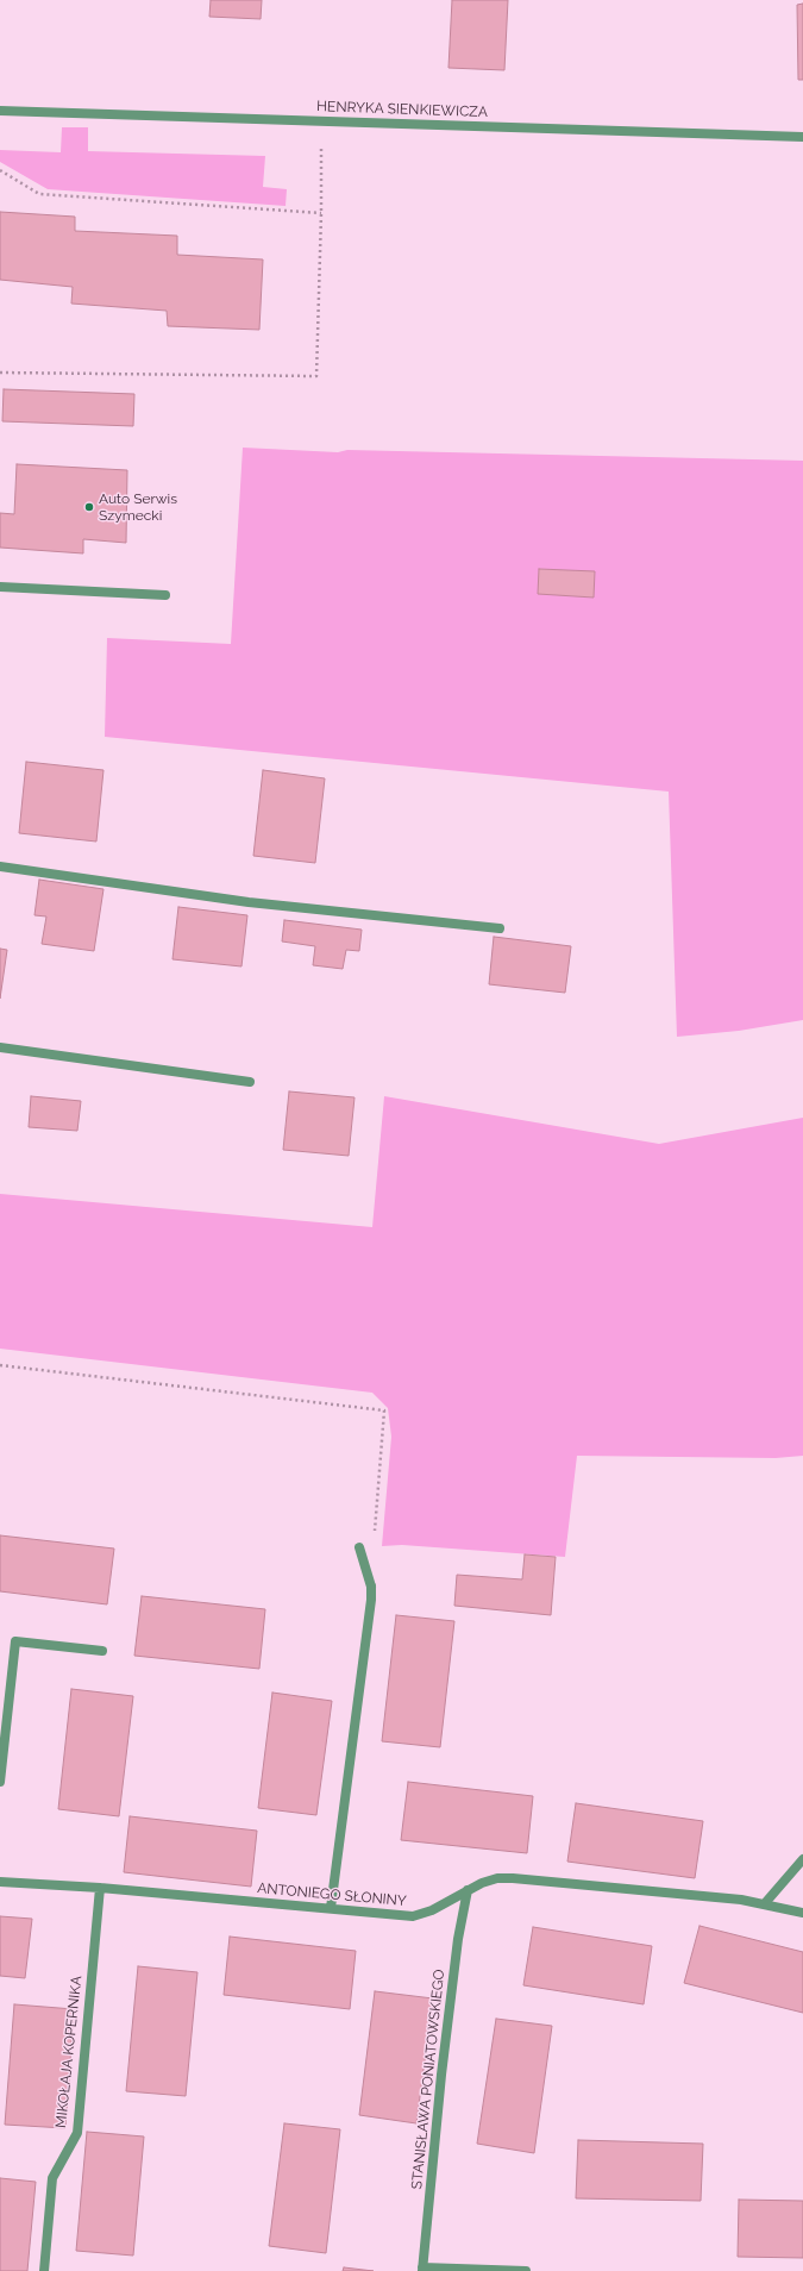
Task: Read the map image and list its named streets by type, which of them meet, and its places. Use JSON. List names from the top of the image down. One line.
{"streets":{"street":["HENRYKA SIENKIEWICZA","ANTONIEGO SŁONINY","MIKOŁAJA KOPERNIKA","STANISŁAWA PONIATOWSKIEGO"]},"crossings":[["ANTONIEGO SŁONINY","MIKOŁAJA KOPERNIKA"],["ANTONIEGO SŁONINY","STANISŁAWA PONIATOWSKIEGO"]],"places":["Auto Serwis Szymecki"]}
